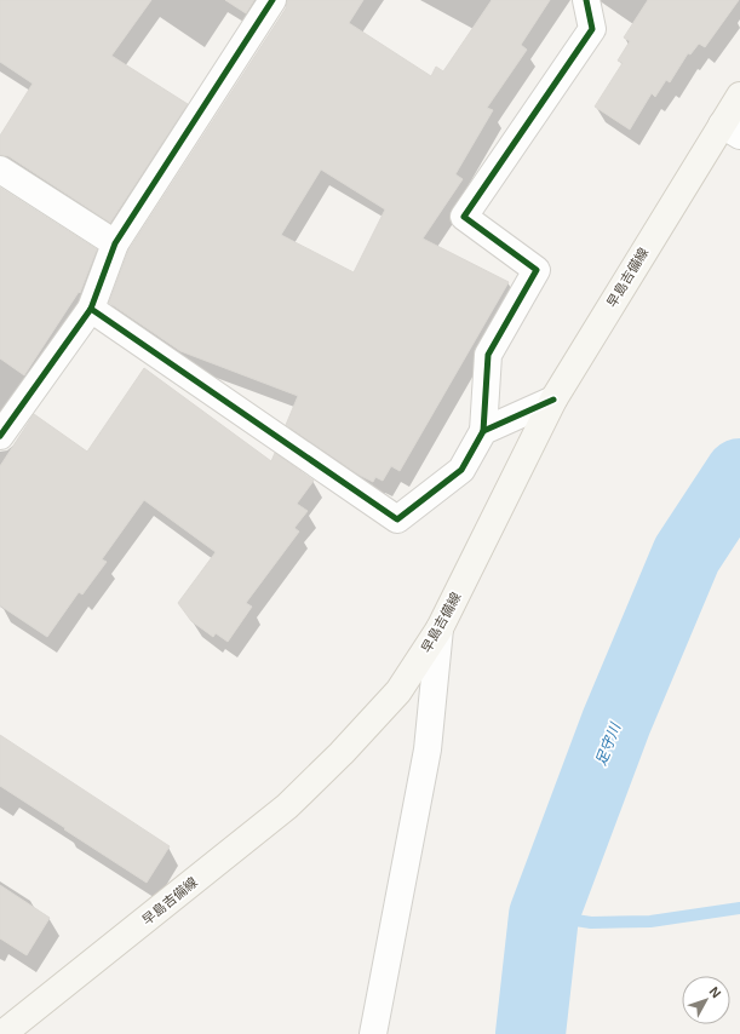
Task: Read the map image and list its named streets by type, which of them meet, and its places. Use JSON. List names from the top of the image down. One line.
{"streets":{"main road":["早島吉備線"]},"water":["足守川"],"north":"top right"}
